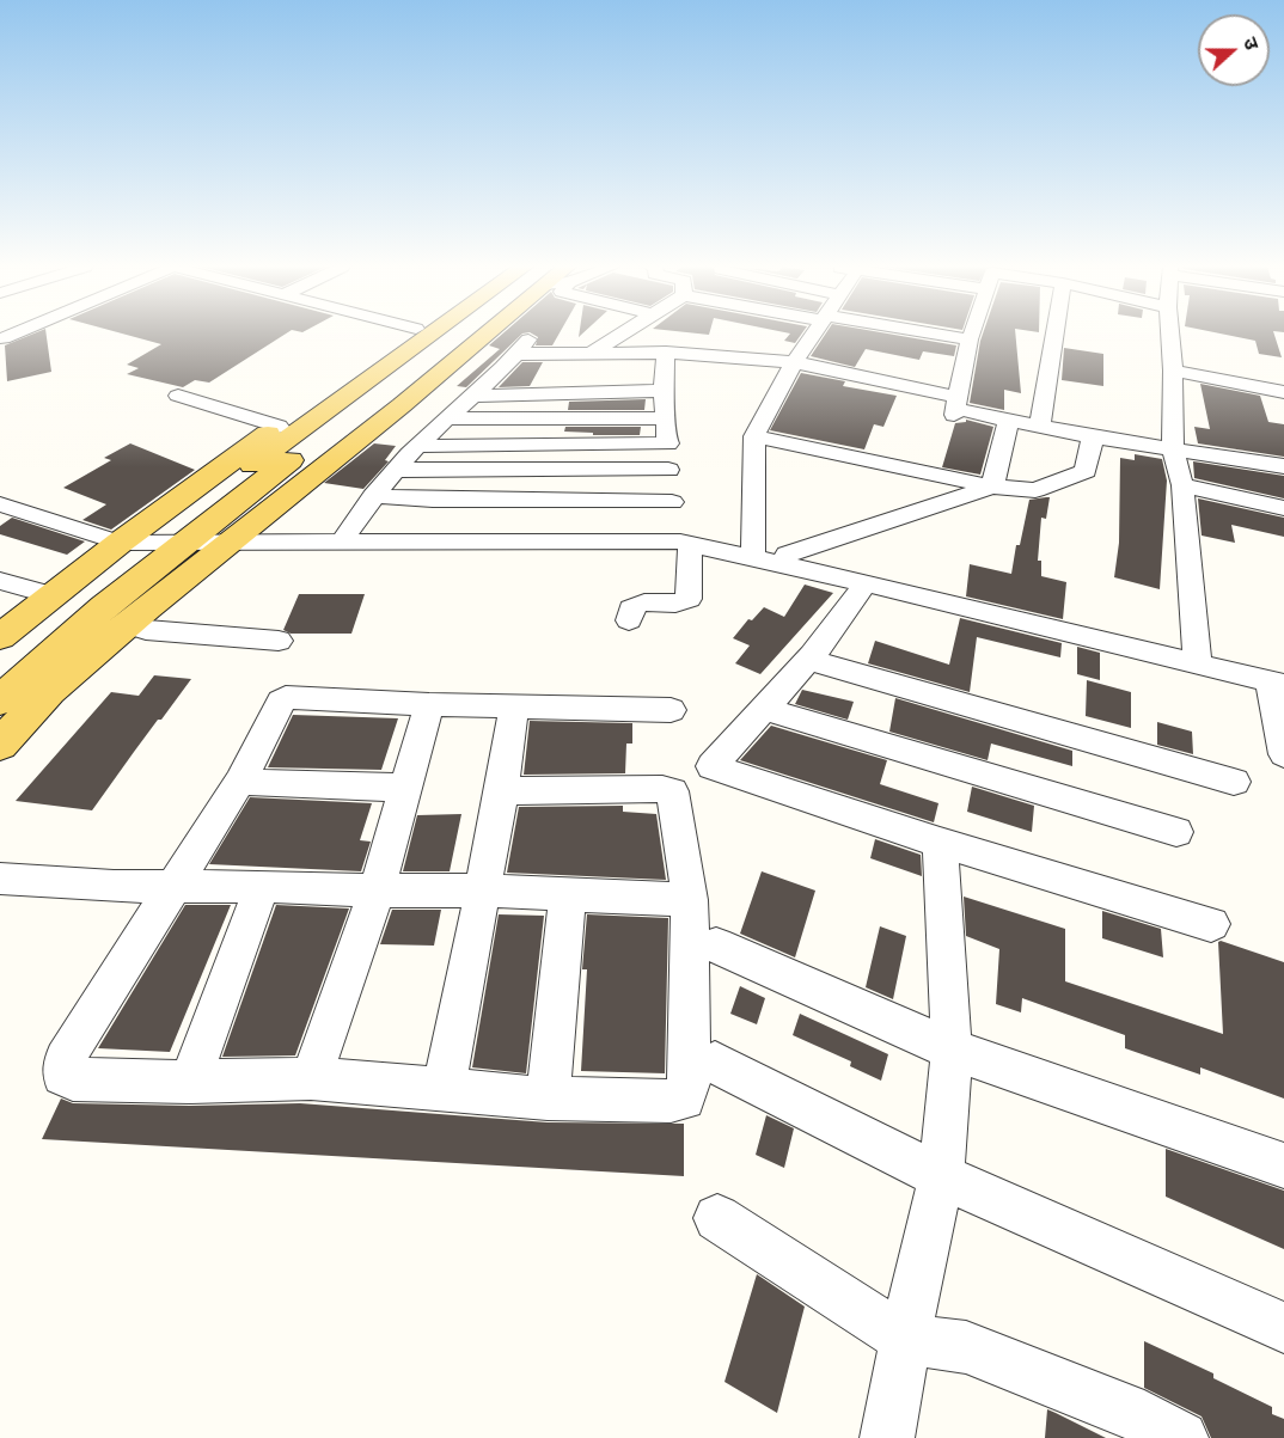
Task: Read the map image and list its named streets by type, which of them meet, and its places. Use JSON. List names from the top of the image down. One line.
{"north":"right"}
